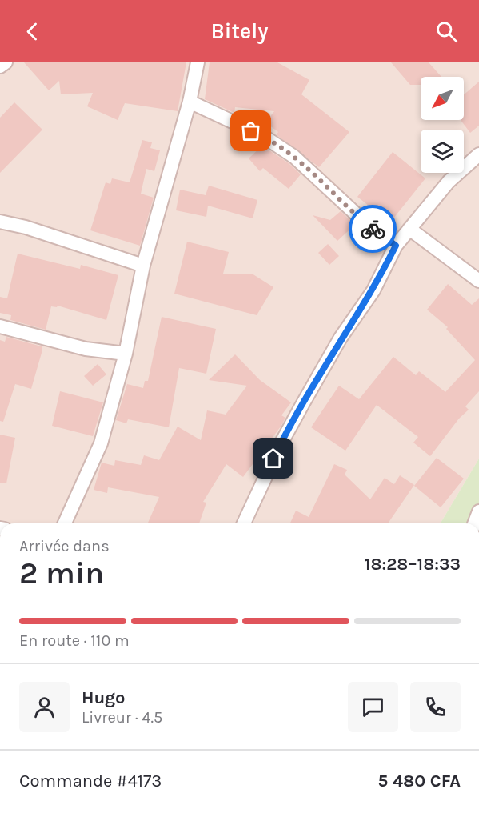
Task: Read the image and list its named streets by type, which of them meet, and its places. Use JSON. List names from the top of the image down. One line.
{"north":"bottom left","page":{"header":"Bitely","heading":["2 min","Arrivée dans","18:28–18:33"],"panel":["Hugo","Livreur · 4.5","Commande #4173","5 480 CFA"],"bar":"En route · 110 m"}}
